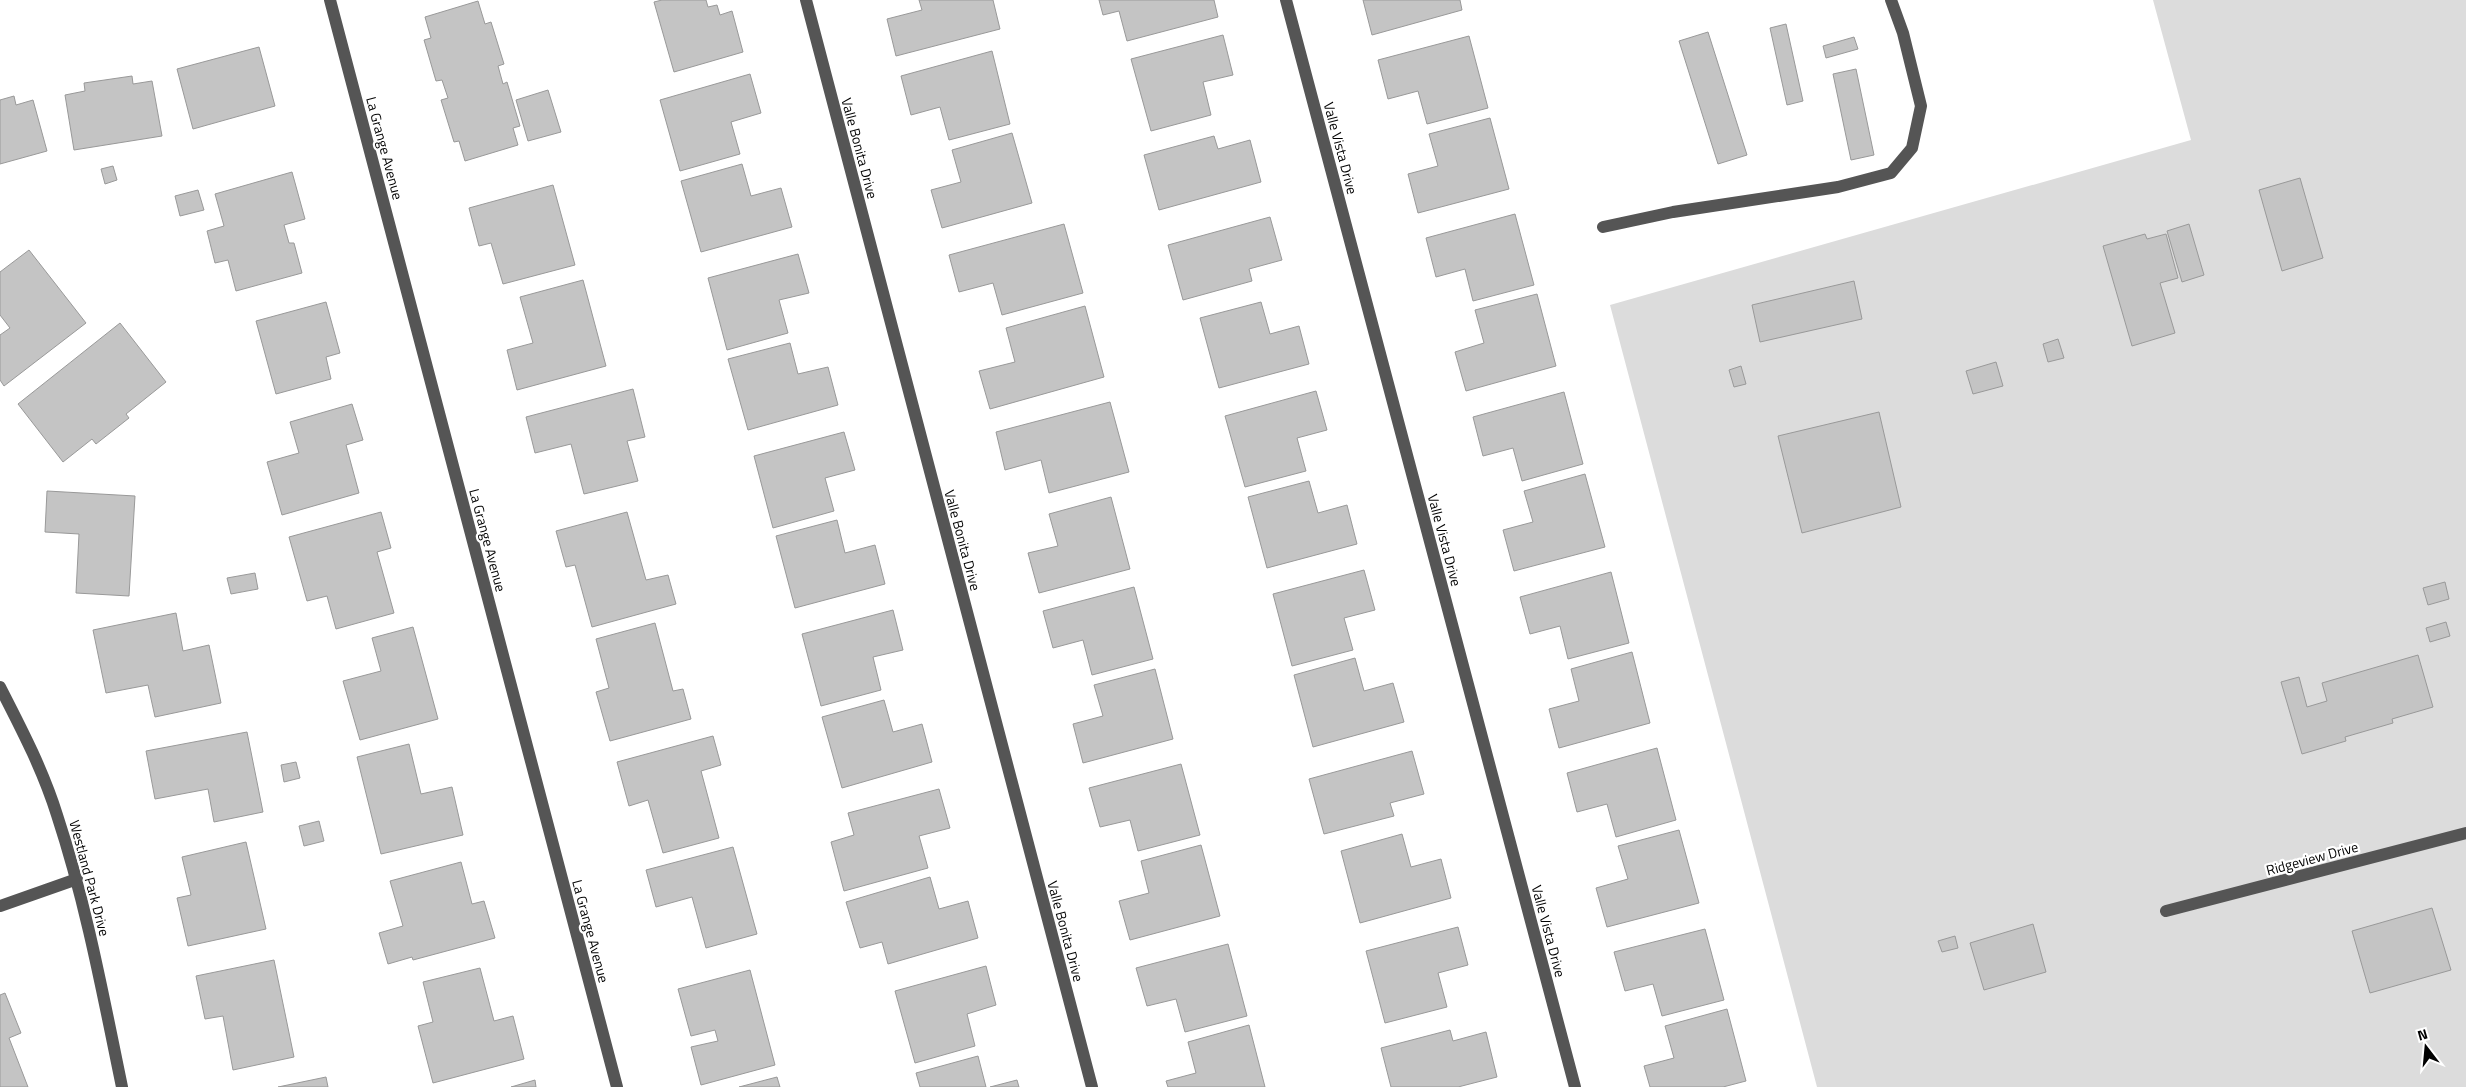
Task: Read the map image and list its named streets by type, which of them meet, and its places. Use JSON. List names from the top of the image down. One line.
{"streets":{"street":["La Grange Avenue","Valle Bonita Drive","Valle Vista Drive","Ridgeview Drive","Westland Park Drive"]},"north":"top"}
